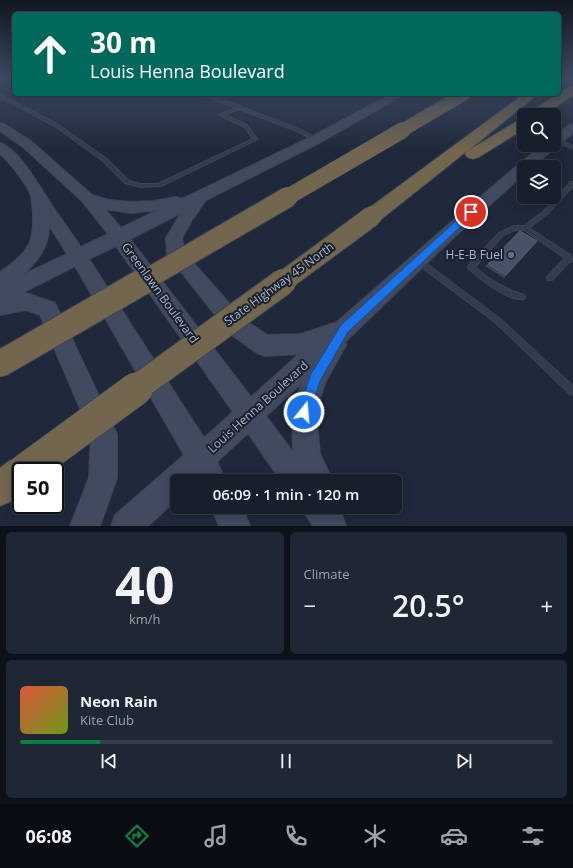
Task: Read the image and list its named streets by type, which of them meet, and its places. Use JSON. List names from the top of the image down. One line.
{"streets":{"highway":["State Highway 45 North"],"main road":["Greenlawn Boulevard","Louis Henna Boulevard"]},"crossings":[["Greenlawn Boulevard","Louis Henna Boulevard"]],"places":["H-E-B Fuel"],"page":{"turn":["30 m","Louis Henna Boulevard"],"limit":"50","trip":"06:09 · 1 min · 120 m","tile":[["40","km/h"],"Climate"],"heat":["−","20.5°","+"],"song":["Neon Rain","Kite Club"],"tabs":"06:08"}}
